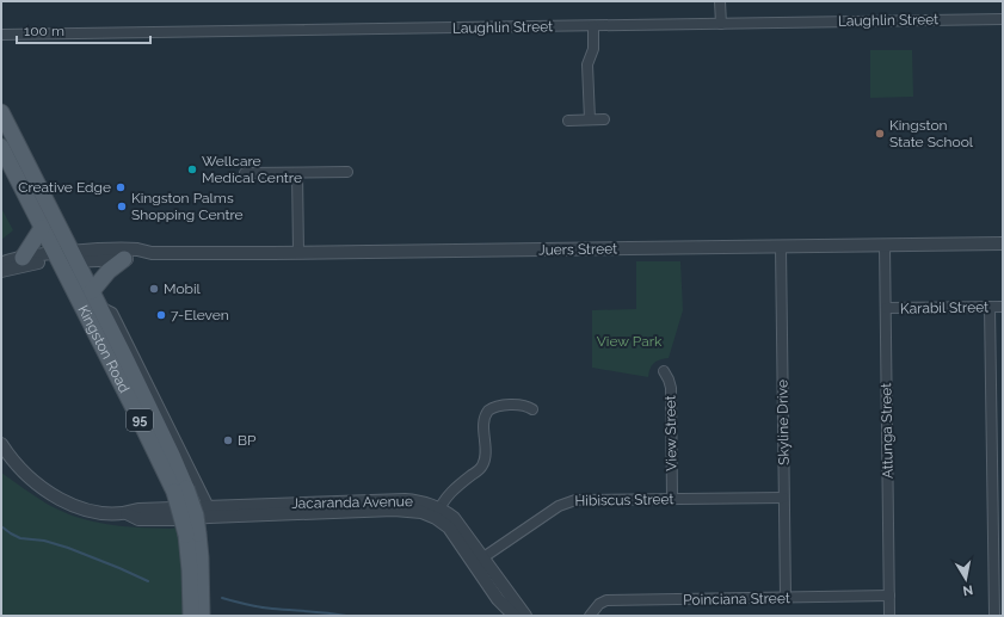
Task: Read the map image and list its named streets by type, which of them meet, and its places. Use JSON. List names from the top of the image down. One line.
{"streets":{"main road":["Kingston Road","95"],"street":["Laughlin Street","Juers Street","Karabil Street","Skyline Drive","Attunga Street","View Street","Hibiscus Street","Jacaranda Avenue","Poinciana Street"]},"crossings":[["Juers Street","Kingston Road"],["Juers Street","Skyline Drive"],["Juers Street","Attunga Street"],["Karabil Street","Attunga Street"],["Kingston Road","Jacaranda Avenue"],["Skyline Drive","Hibiscus Street"],["Skyline Drive","Poinciana Street"],["Attunga Street","Poinciana Street"],["View Street","Hibiscus Street"],["Hibiscus Street","Jacaranda Avenue"]],"parks":["View Park"],"places":["Kingston State School","Wellcare Medical Centre","Creative Edge","Kingston Palms Shopping Centre","Mobil","7-Eleven","BP"],"scale_bar":"100 m","north":"bottom"}
